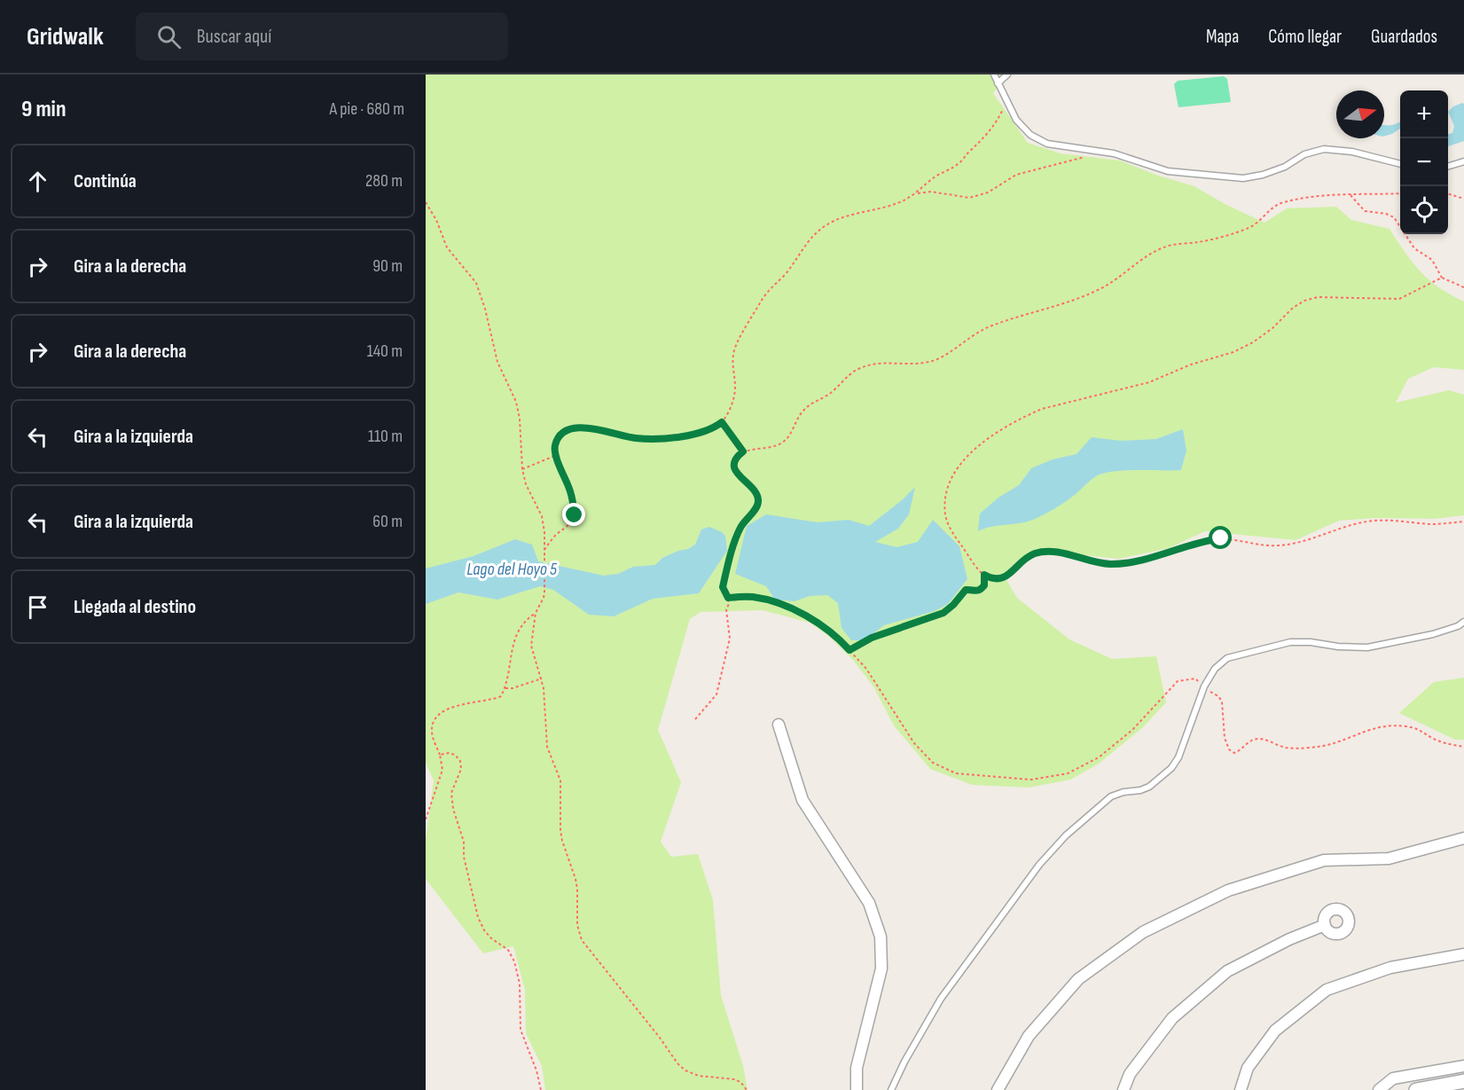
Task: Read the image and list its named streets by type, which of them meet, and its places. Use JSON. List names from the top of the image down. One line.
{"water":["Lago del Hoyo 5"],"north":"right","page":{"header":"Gridwalk","search":"Buscar aquí","nav":["Mapa","Cómo llegar","Guardados"],"heading":["9 min","A pie · 680 m"],"map_buttons":["+","−"],"list":[["Continúa","280 m"],["Gira a la derecha","90 m"],["Gira a la derecha","140 m"],["Gira a la izquierda","110 m"],["Gira a la izquierda","60 m"],"Llegada al destino"]}}
